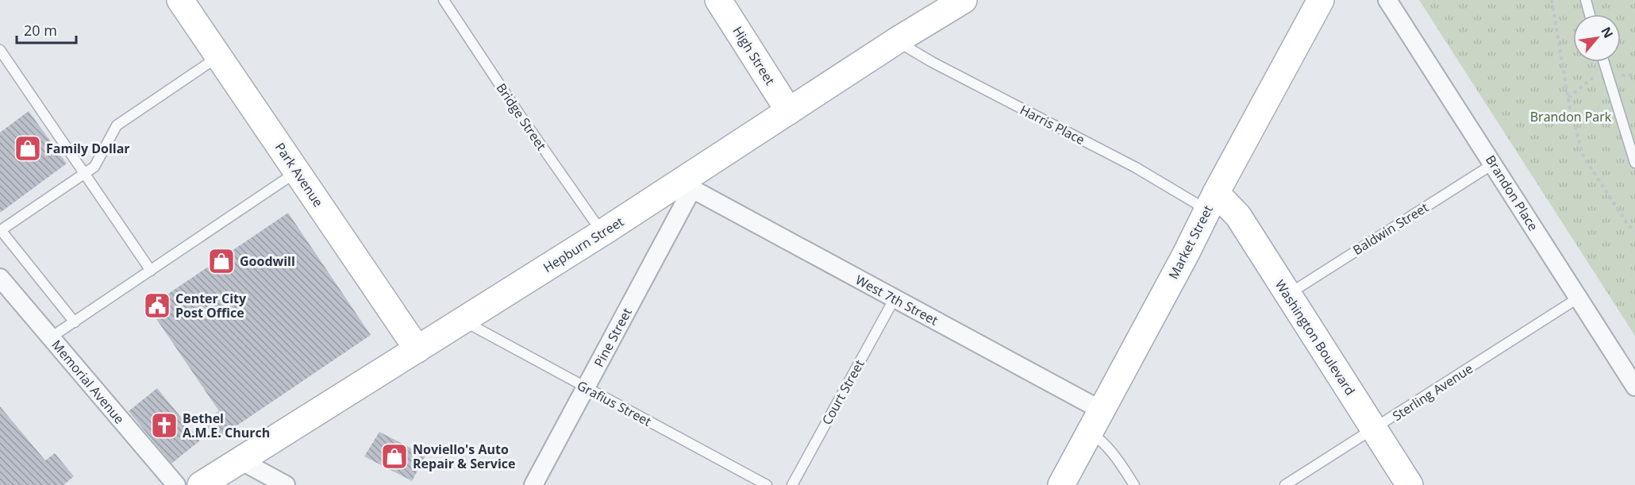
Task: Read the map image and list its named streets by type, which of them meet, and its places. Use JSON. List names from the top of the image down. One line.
{"streets":{"main road":["High Street","Park Avenue","Market Street","Hepburn Street","Washington Boulevard"],"street":["Brandon Place","West 7th Street","Pine Street","Memorial Avenue"],"lane":["Bridge Street","Harris Place","Baldwin Street","Court Street","Sterling Avenue","Grafius Street"]},"crossings":[["High Street","Hepburn Street"],["Bridge Street","Hepburn Street"],["Harris Place","Market Street"],["Harris Place","Hepburn Street"],["Harris Place","Washington Boulevard"],["Park Avenue","Hepburn Street"],["Brandon Place","Baldwin Street"],["Brandon Place","Sterling Avenue"],["Baldwin Street","Washington Boulevard"],["Market Street","West 7th Street"],["Market Street","Washington Boulevard"],["Hepburn Street","West 7th Street"],["Hepburn Street","Pine Street"],["Hepburn Street","Grafius Street"],["West 7th Street","Pine Street"],["West 7th Street","Court Street"],["Pine Street","Grafius Street"],["Washington Boulevard","Sterling Avenue"]],"parks":["Brandon Park"],"places":{"shop":["Family Dollar","Goodwill","Noviello's Auto Repair & Service"],"public building":["Center City Post Office"],"church":["Bethel A.M.E. Church"]},"scale_bar":"20 m","north":"top right"}
